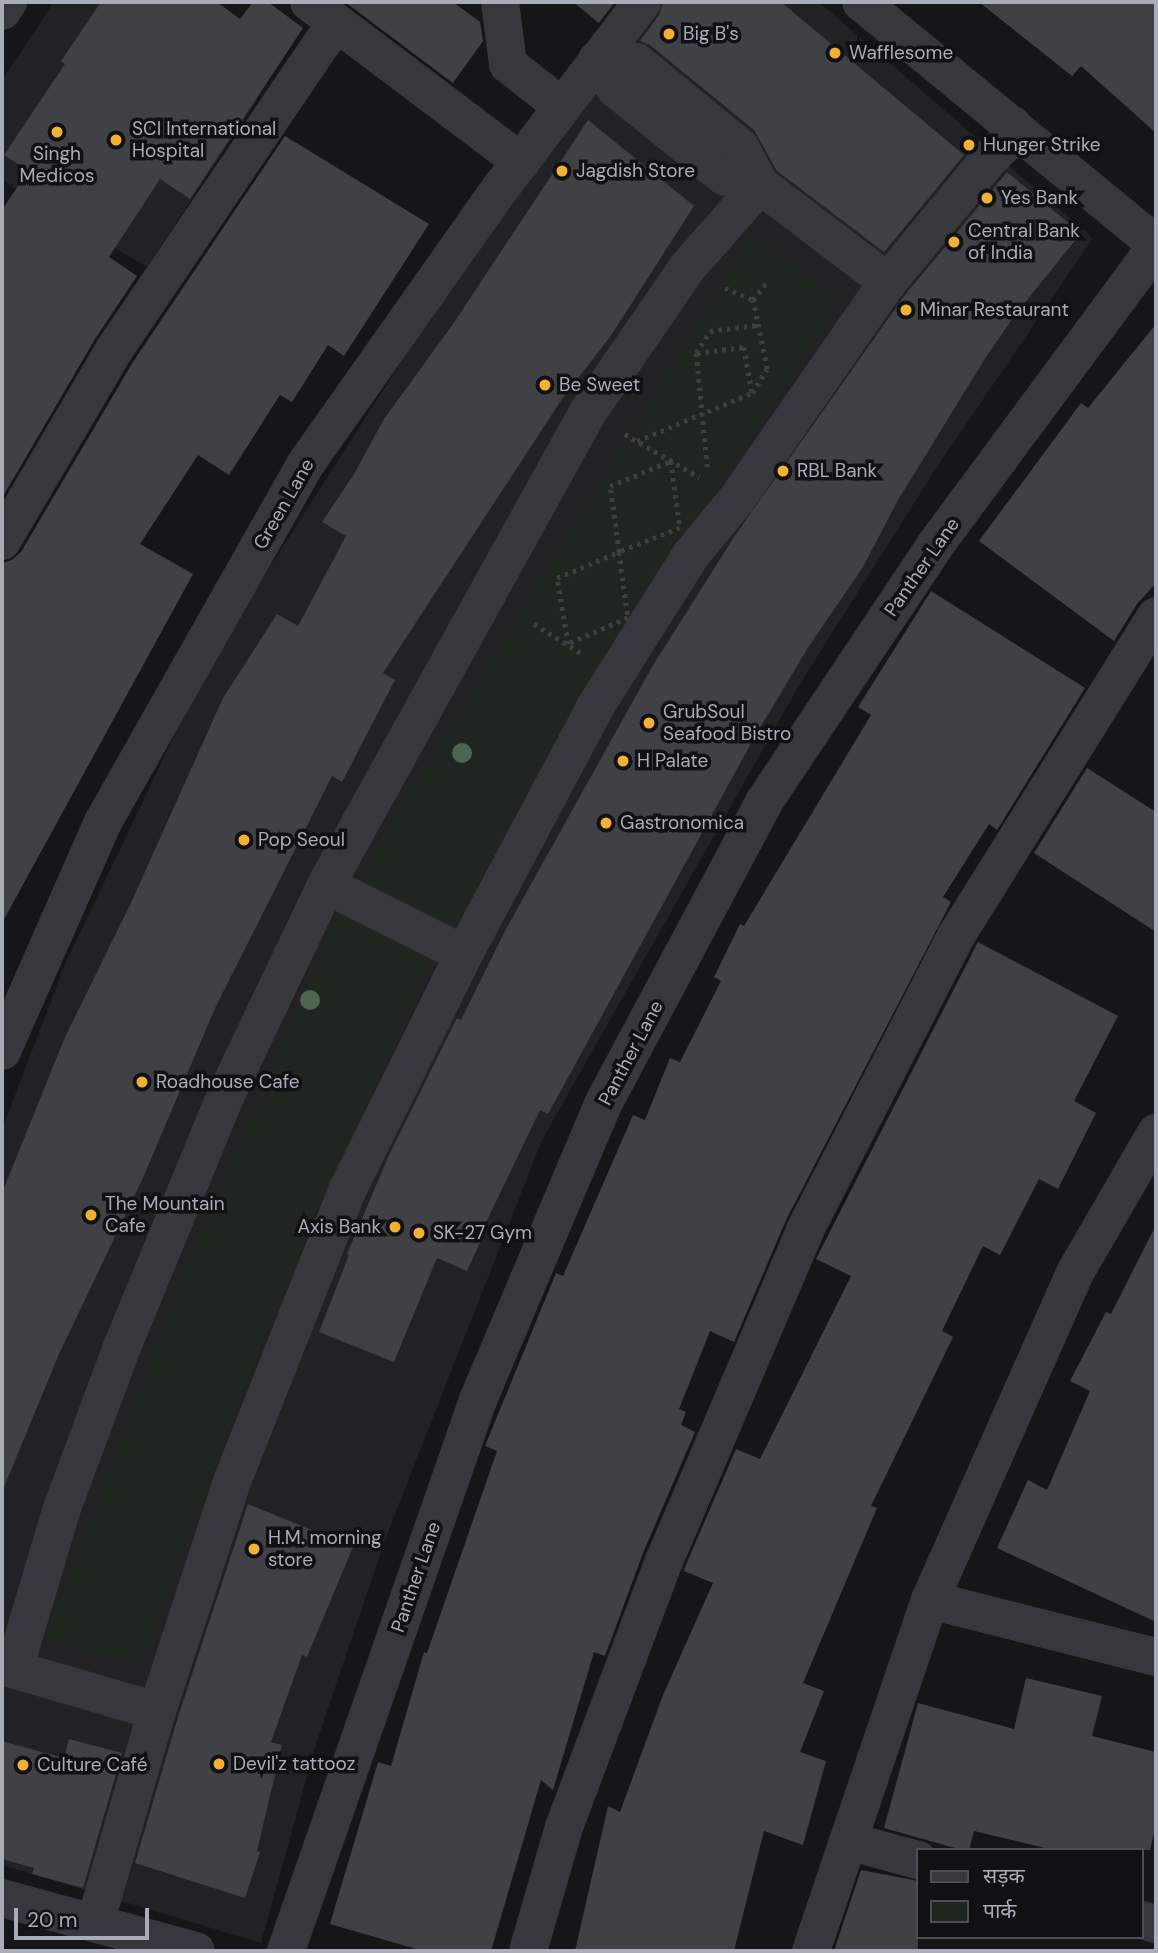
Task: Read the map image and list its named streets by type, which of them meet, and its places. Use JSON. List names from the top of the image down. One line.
{"streets":{"street":["Green Lane","Panther Lane"]},"places":["Big B's","Wafflesome","Singh Medicos","SCI International Hospital","Hunger Strike","Jagdish Store","Yes Bank","Central Bank of India","Minar Restaurant","Be Sweet","RBL Bank","GrubSoul Seafood Bistro","H Palate","Gastronomica","Pop Seoul","Roadhouse Cafe","The Mountain Cafe","Axis Bank","SK-27 Gym","H.M. morning store","Devil'z tattooz","Culture Café"],"legend":["सड़क","पार्क"],"scale_bar":"20 m"}
